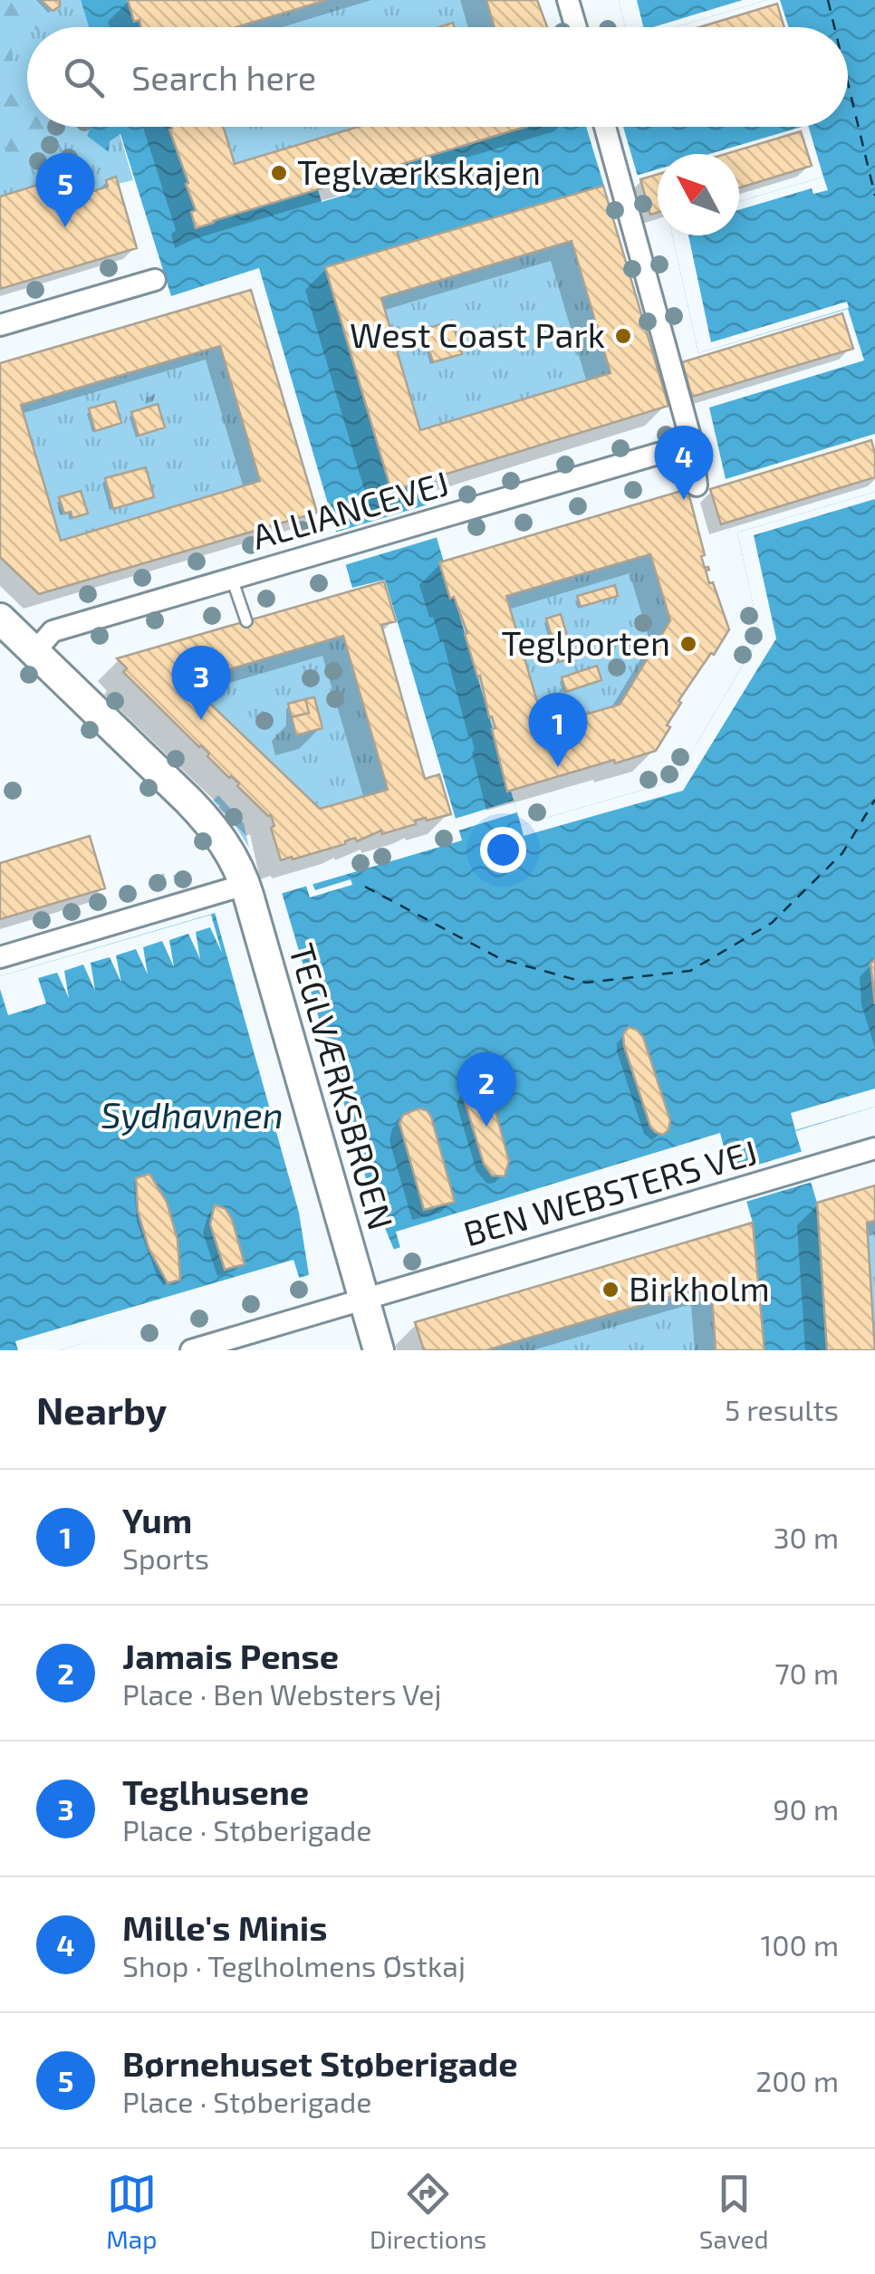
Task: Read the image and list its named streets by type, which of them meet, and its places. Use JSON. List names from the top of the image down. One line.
{"streets":{"street":["ALLIANCEVEJ","TEGLVÆRKSBROEN","BEN WEBSTERS VEJ"]},"crossings":[["ALLIANCEVEJ","TEGLVÆRKSBROEN"],["TEGLVÆRKSBROEN","BEN WEBSTERS VEJ"]],"water":["Sydhavnen"],"places":["Teglværkskajen","West Coast Park","Teglporten","Birkholm"],"north":"top left","page":{"search":"Search here","pins":["5","4","3","1","2"],"heading":["Nearby","5 results"],"list":[{"mark":"1","name":"Yum","note":"Sports","value":"30 m"},{"mark":"2","name":"Jamais Pense","note":"Place · Ben Websters Vej","value":"70 m"},{"mark":"3","name":"Teglhusene","note":"Place · Støberigade","value":"90 m"},{"mark":"4","name":"Mille's Minis","note":"Shop · Teglholmens Østkaj","value":"100 m"},{"mark":"5","name":"Børnehuset Støberigade","note":"Place · Støberigade","value":"200 m"}],"nav":["Map","Directions","Saved"]}}
